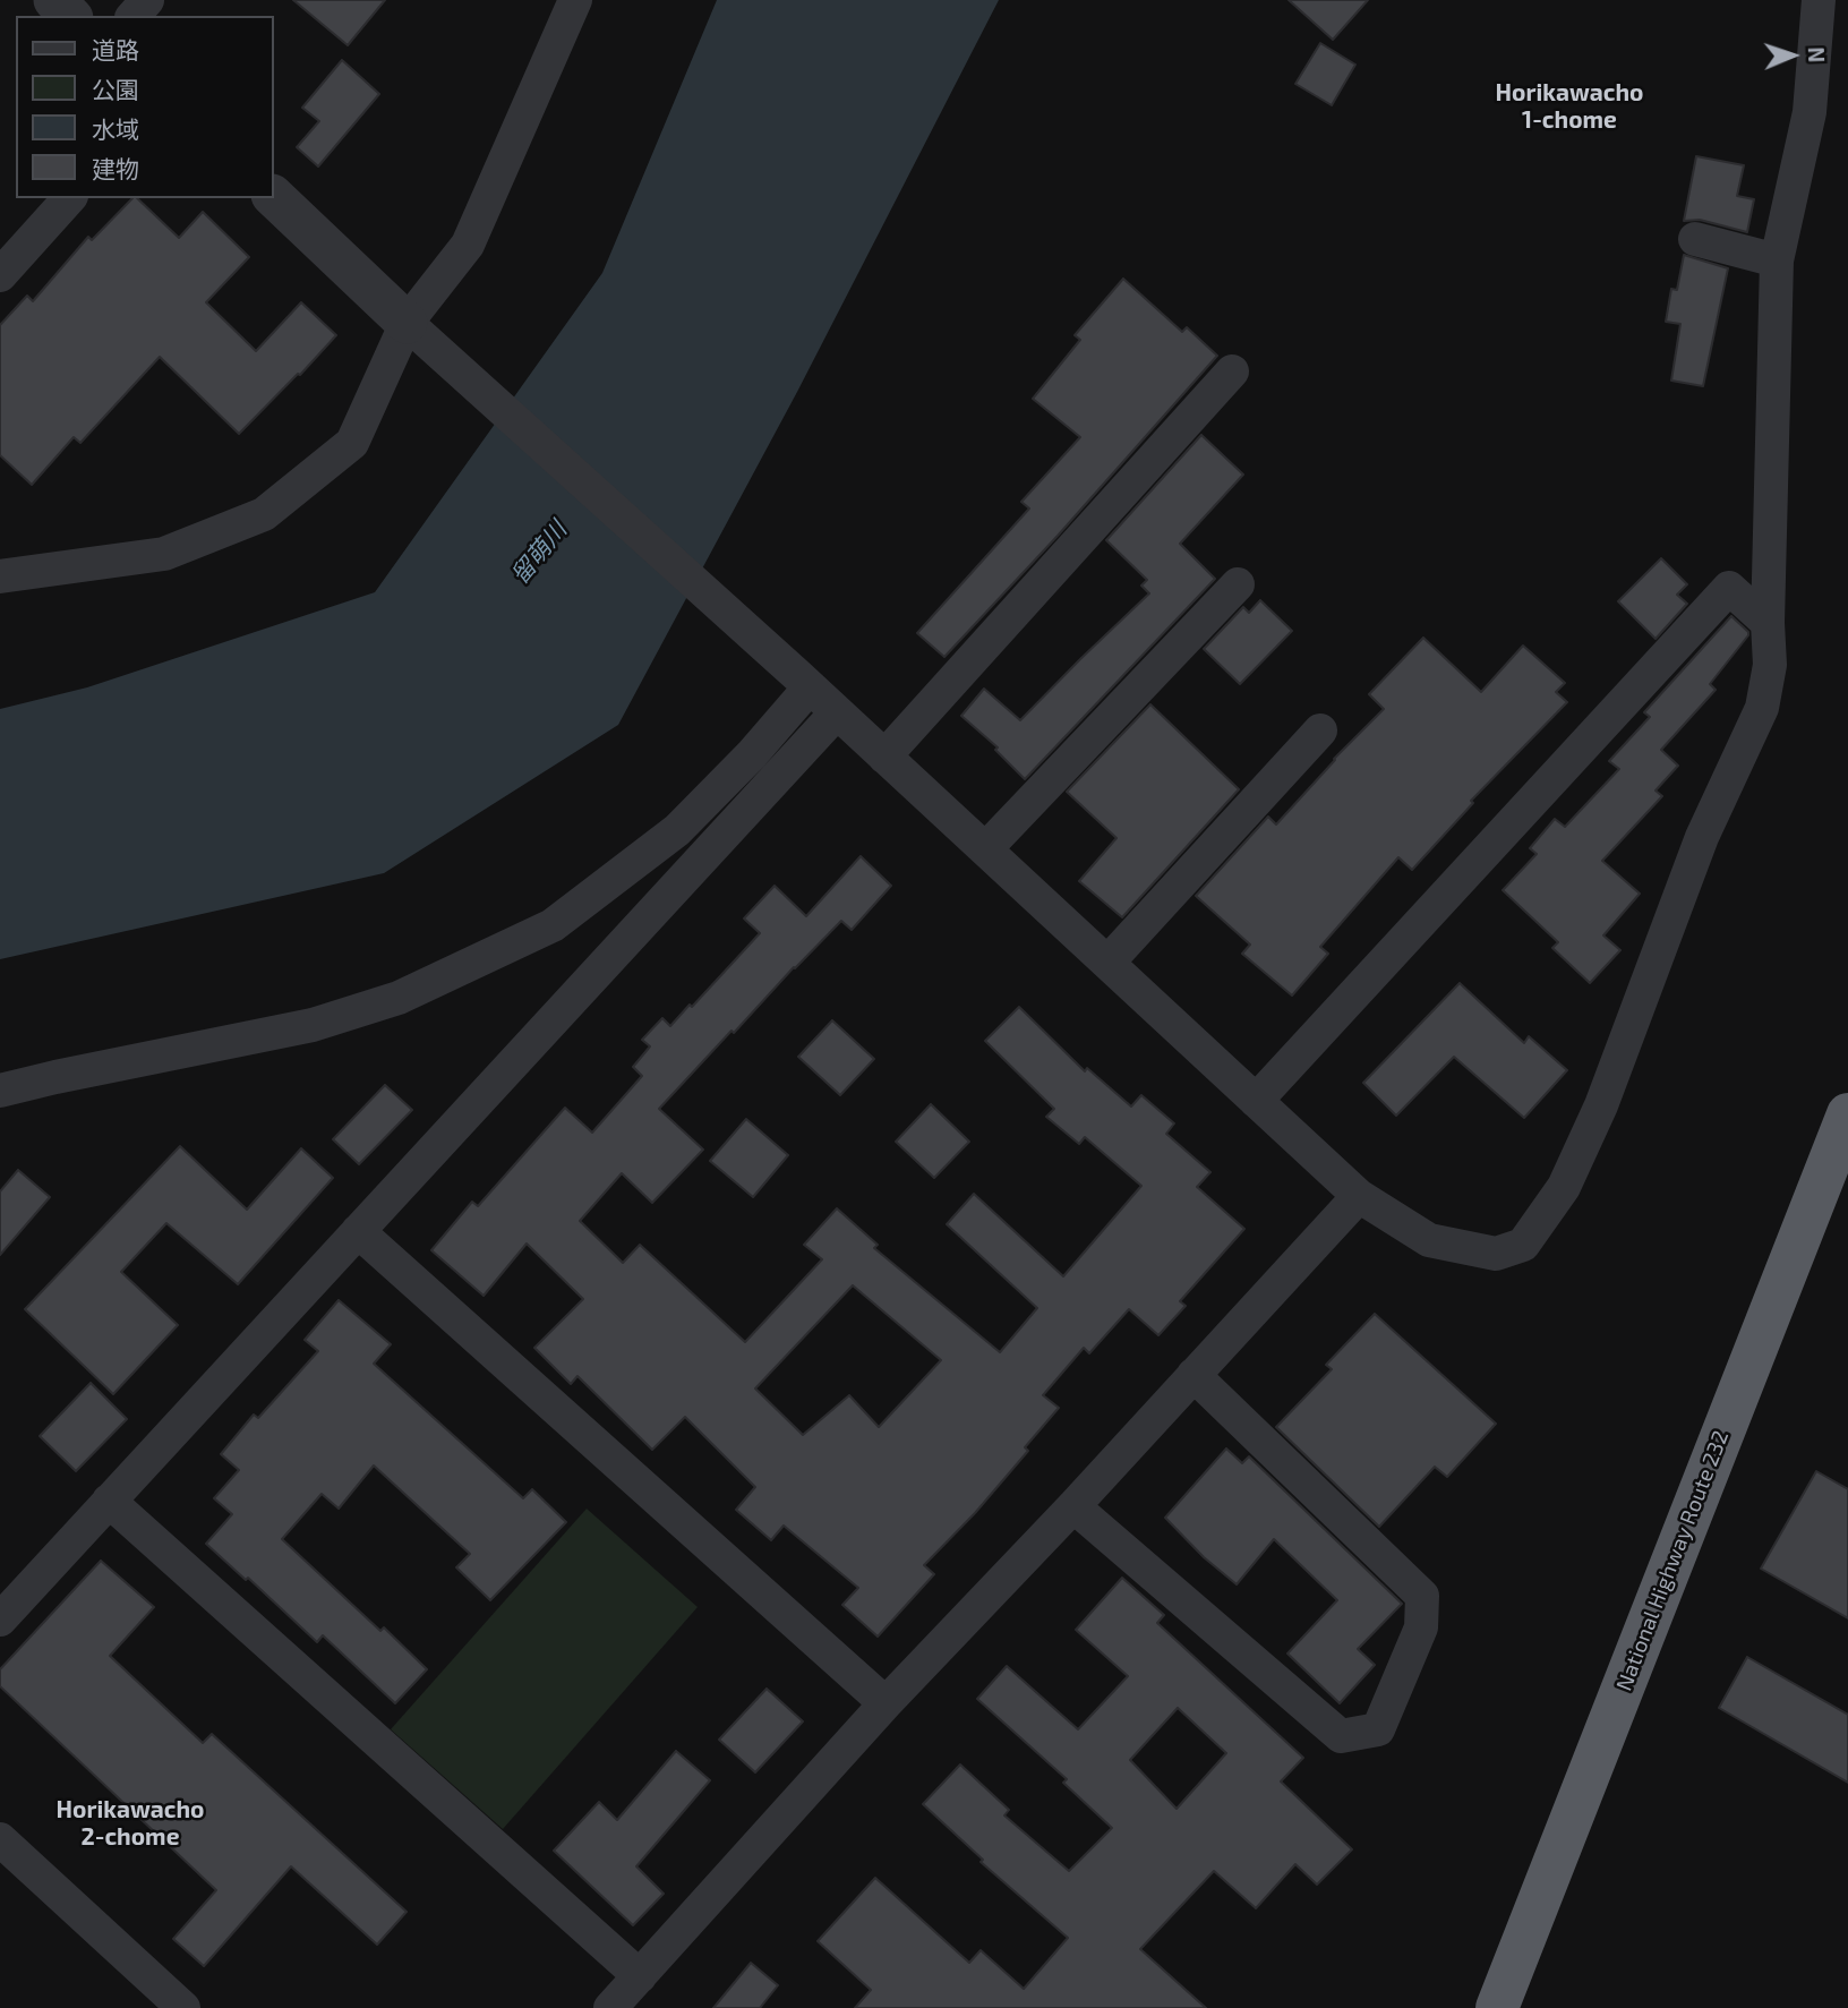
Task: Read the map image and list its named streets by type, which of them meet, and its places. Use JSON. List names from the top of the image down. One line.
{"streets":{"highway":["National Highway Route 232"]},"districts":["Horikawacho 1-chome","Horikawacho 2-chome"],"water":["留萌川"],"legend":["道路","公園","水域","建物"],"north":"right"}
